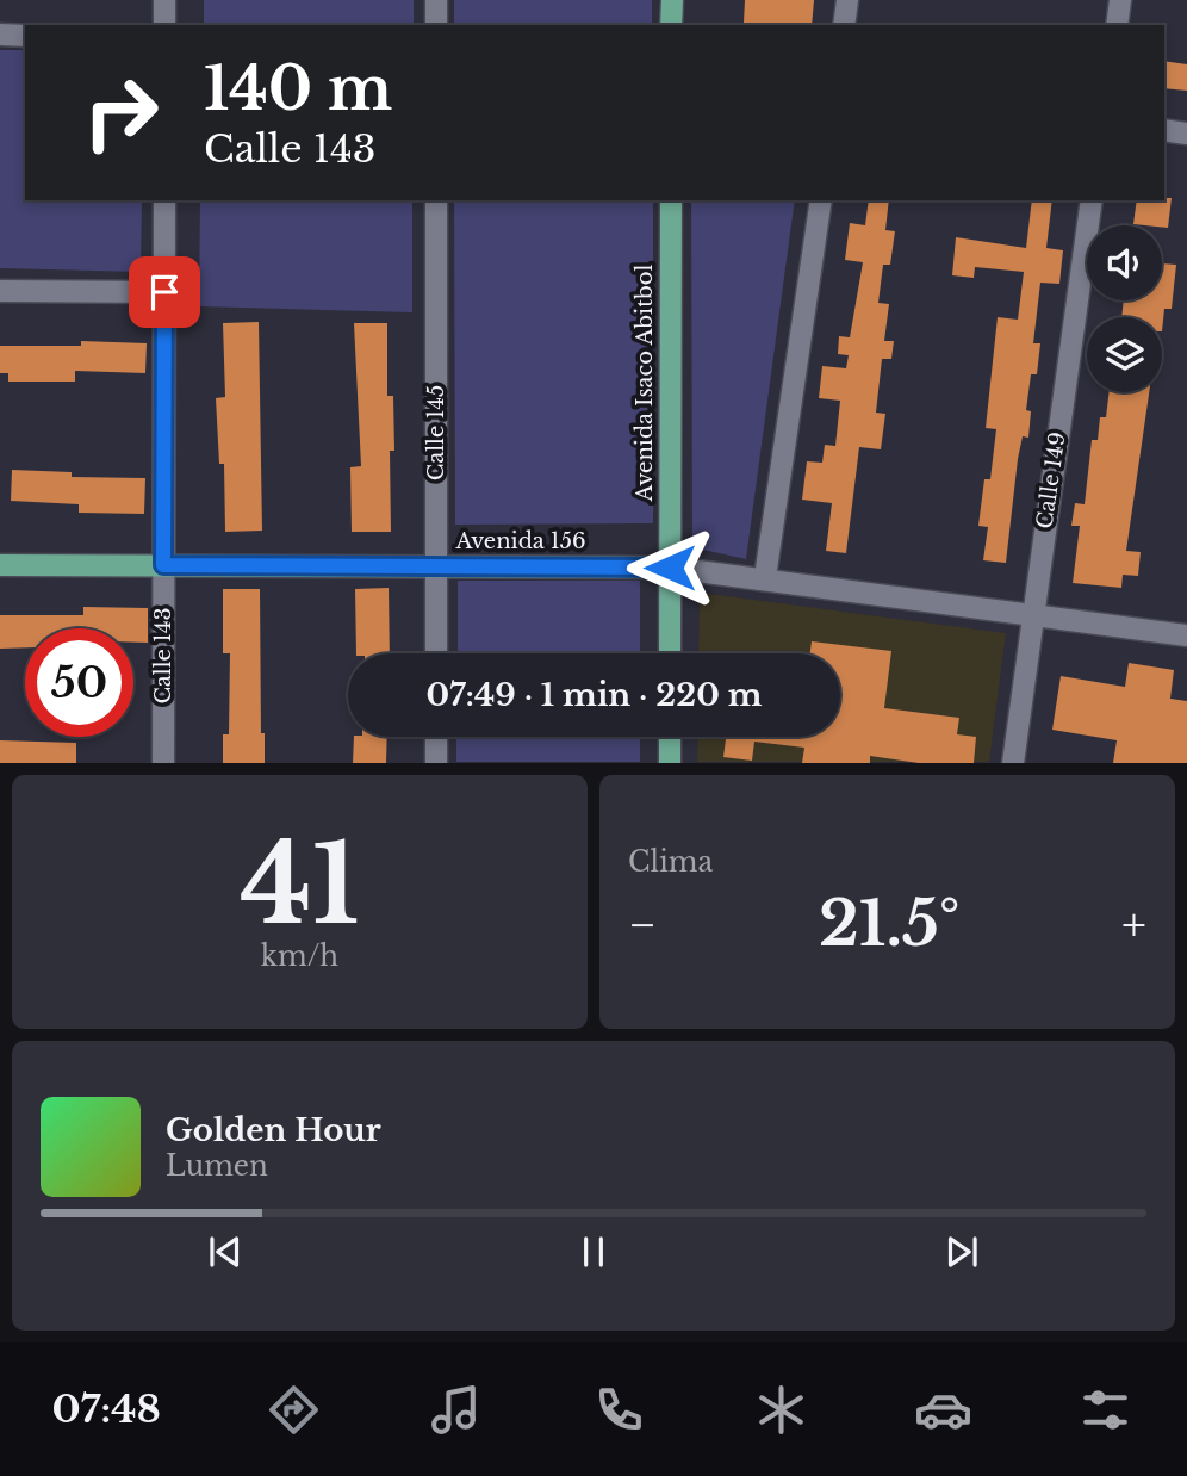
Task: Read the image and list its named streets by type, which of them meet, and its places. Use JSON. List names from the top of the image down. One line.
{"streets":{"main road":["Avenida Isaco Abitbol","Avenida 156"],"street":["Calle 145","Calle 149","Calle 143"]},"crossings":[["Avenida Isaco Abitbol","Avenida 156"],["Calle 145","Avenida 156"],["Calle 149","Avenida 156"],["Avenida 156","Calle 143"]],"page":{"turn":["140 m","Calle 143"],"limit":"50","trip":"07:49 · 1 min · 220 m","tile":[["41","km/h"],"Clima"],"heat":["−","21.5°","+"],"song":["Golden Hour","Lumen"],"tabs":"07:48"}}
